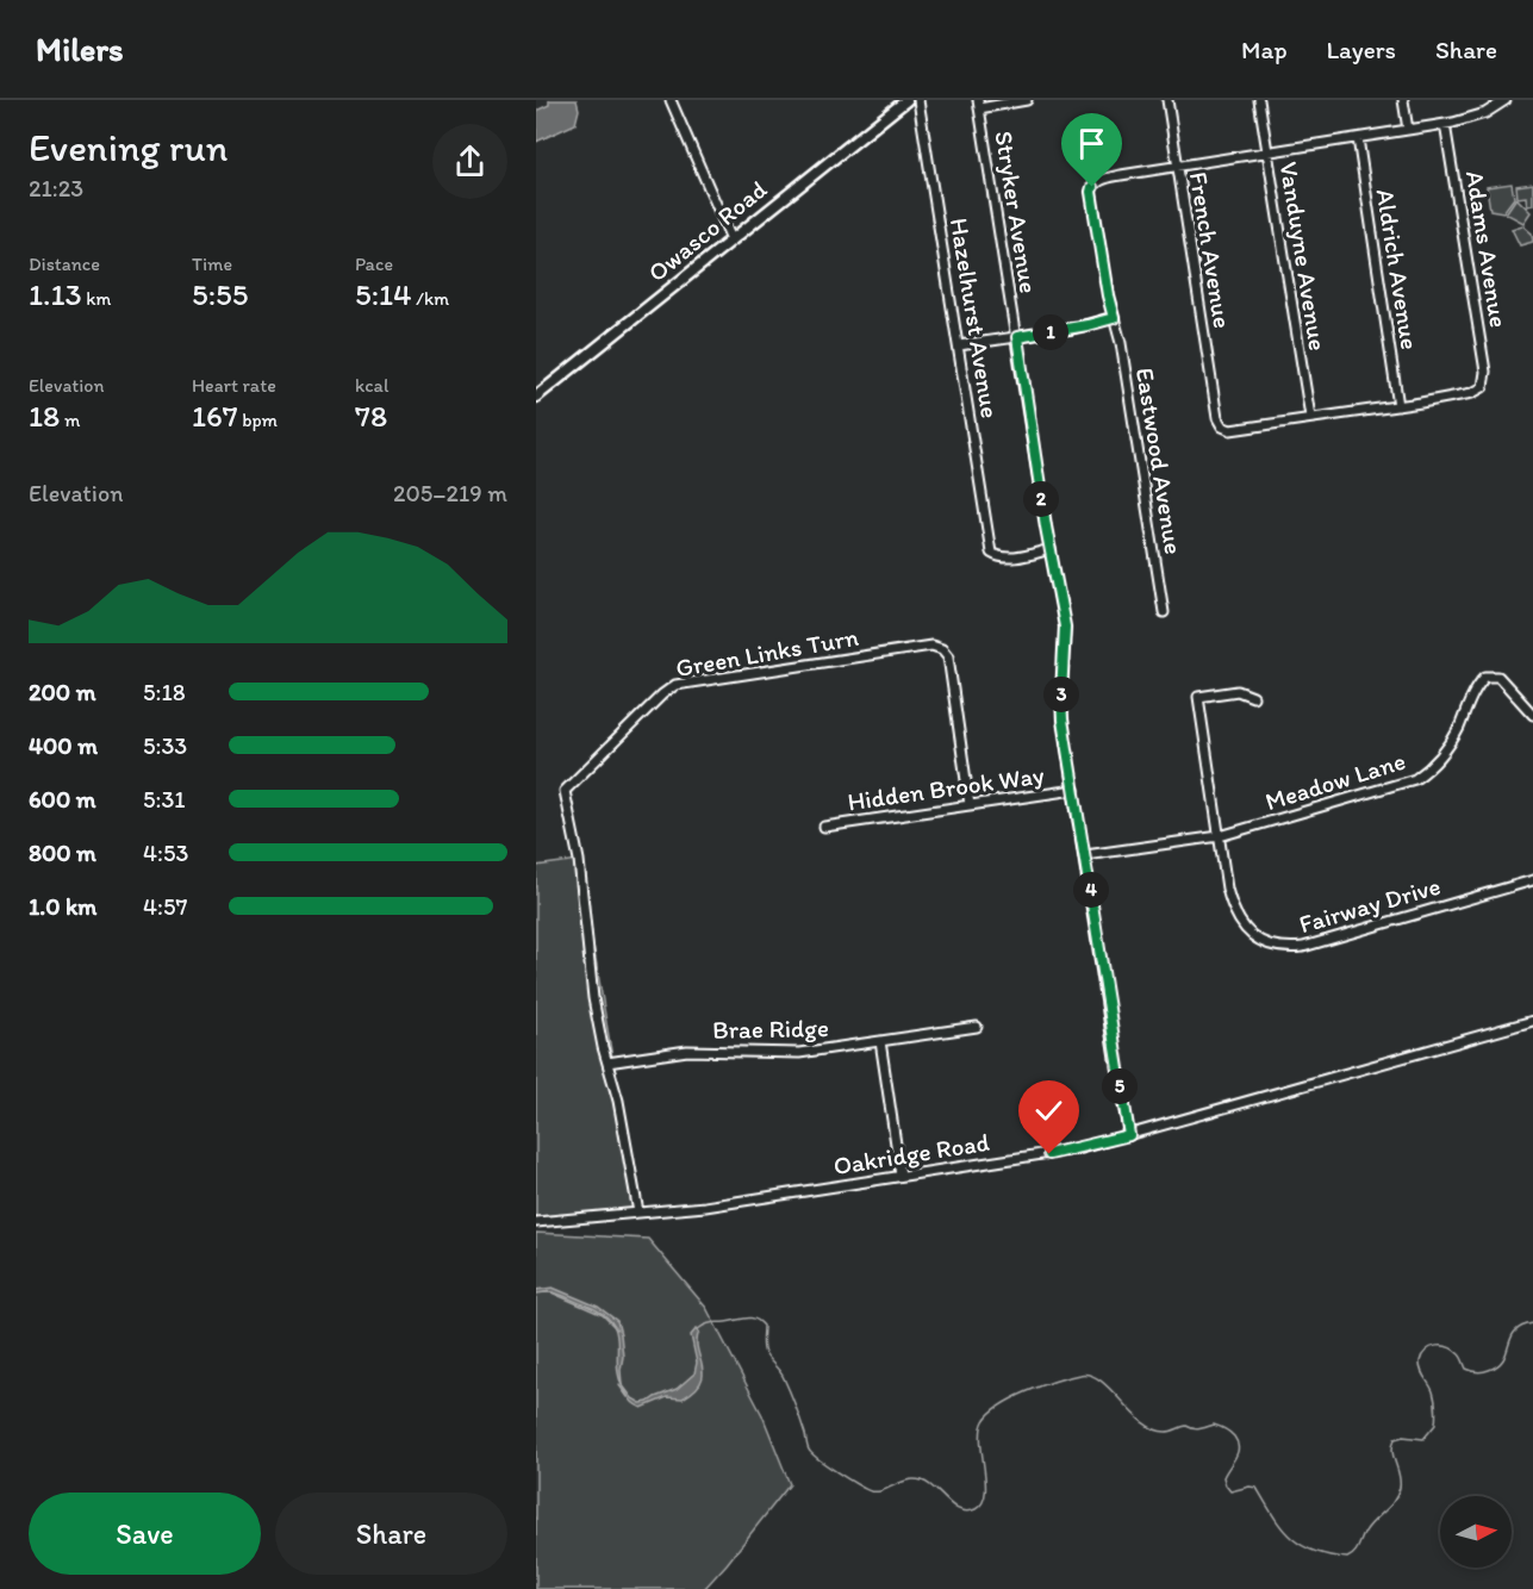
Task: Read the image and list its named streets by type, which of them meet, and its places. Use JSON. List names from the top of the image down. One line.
{"streets":{"main road":["Owasco Road"],"street":["Stryker Avenue","Adams Avenue","French Avenue","Vanduyne Avenue","Aldrich Avenue","Hazelhurst Avenue","Eastwood Avenue","Green Links Turn","Meadow Lane","Hidden Brook Way","Fairway Drive","Brae Ridge","Oakridge Road"]},"crossings":[["Stryker Avenue","Hazelhurst Avenue"],["Stryker Avenue","Meadow Lane"],["Stryker Avenue","Hidden Brook Way"],["Stryker Avenue","Oakridge Road"],["Adams Avenue","Aldrich Avenue"],["French Avenue","Vanduyne Avenue"],["French Avenue","Eastwood Avenue"],["Green Links Turn","Hidden Brook Way"],["Green Links Turn","Brae Ridge"],["Green Links Turn","Oakridge Road"],["Meadow Lane","Fairway Drive"]],"north":"right","page":{"header":"Milers","nav":["Map","Layers","Share"],"heading":["Evening run","21:23"],"stats":[["Distance","1.13 km"],["Time","5:55"],["Pace","5:14 /km"],["Elevation","18 m"],["Heart rate","167 bpm"],["kcal","78"]],"pins":["1","2","3","4","5"],"chart":["Elevation","205–219 m"],"list":[{"name":"200 m","note":"5:18"},{"name":"400 m","note":"5:33"},{"name":"600 m","note":"5:31"},{"name":"800 m","note":"4:53"},{"name":"1.0 km","note":"4:57"}],"buttons":["Save","Share"]}}
